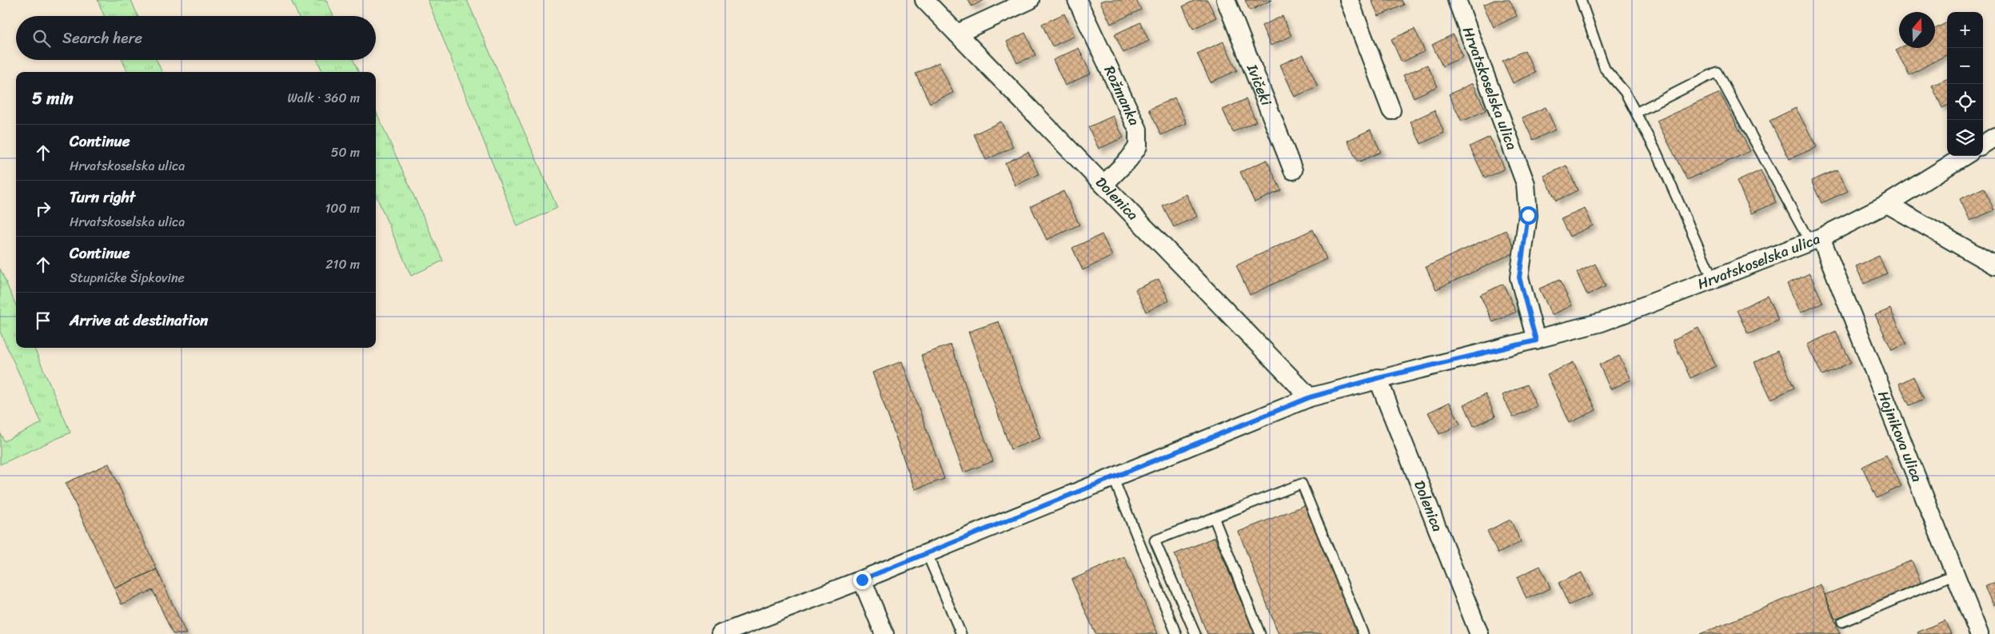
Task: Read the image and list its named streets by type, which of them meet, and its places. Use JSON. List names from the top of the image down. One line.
{"streets":{"street":["Ivičeki","Hrvatskoselska ulica","Rožmanka","Dolenica","Hojnikova ulica"]},"crossings":[["Hrvatskoselska ulica","Dolenica"],["Hrvatskoselska ulica","Hojnikova ulica"],["Rožmanka","Dolenica"]],"north":"top","page":{"map_buttons":["+","−"],"search":"Search here","heading":["5 min","Walk · 360 m"],"list":[["Continue","Hrvatskoselska ulica","50 m"],["Turn right","Hrvatskoselska ulica","100 m"],["Continue","Stupničke Šipkovine","210 m"],"Arrive at destination"]}}
